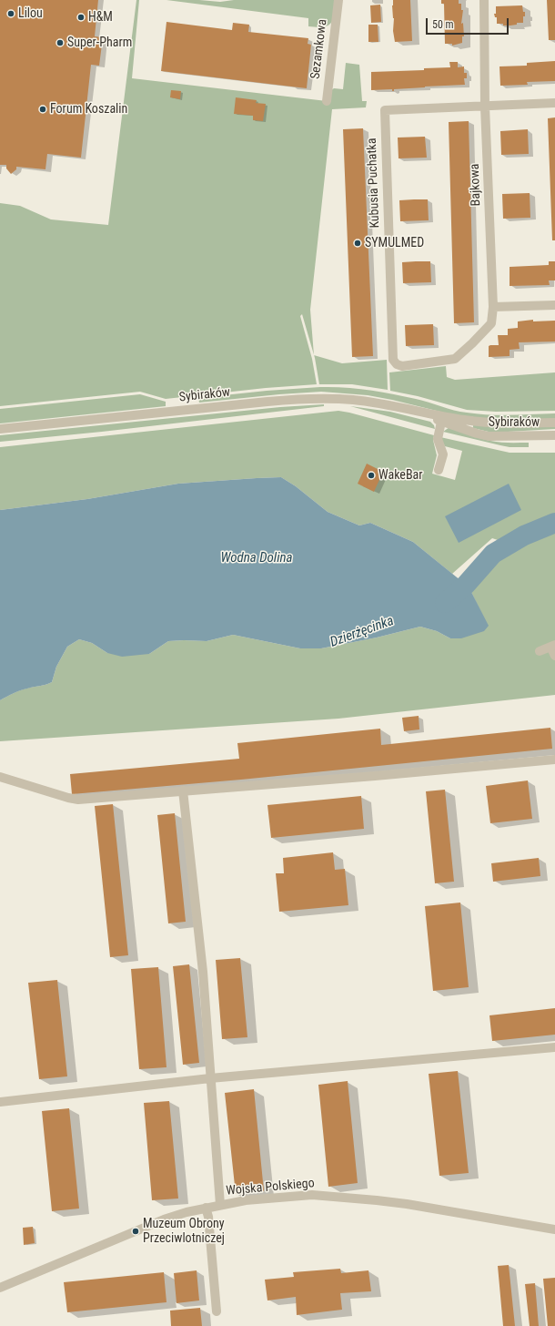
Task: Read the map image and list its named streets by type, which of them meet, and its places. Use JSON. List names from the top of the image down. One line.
{"streets":{"street":["Sezamkowa","Kubusia Puchatka","Bajkowa","Sybiraków","Wojska Polskiego"]},"crossings":[["Kubusia Puchatka","Bajkowa"]],"water":["Wodna Dolina","Dzierżęcinka"],"places":["Lilou","H&M","Super-Pharm","Forum Koszalin","SYMULMED","WakeBar","Muzeum Obrony Przeciwlotniczej"],"scale_bar":"50 m"}
